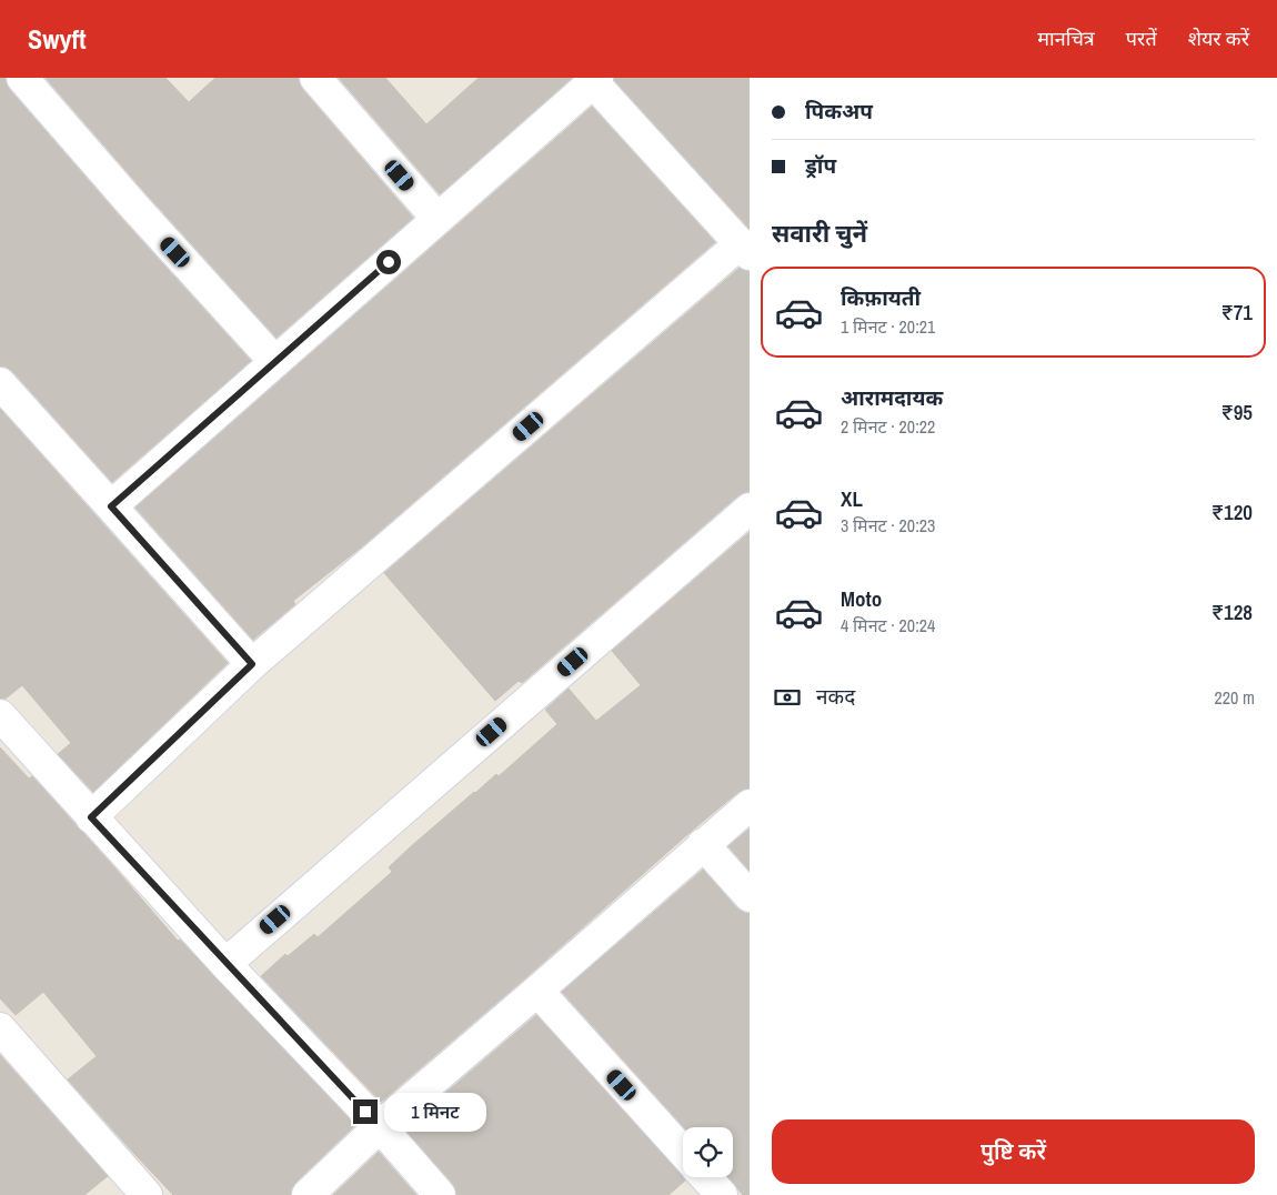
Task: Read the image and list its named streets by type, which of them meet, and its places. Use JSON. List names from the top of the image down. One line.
{"page":{"header":"Swyft","nav":["मानचित्र","परतें","शेयर करें"],"banner":["पिकअप","ड्रॉप"],"heading":"सवारी चुनें","list":[{"name":"किफ़ायती","note":"1 मिनट · 20:21","value":"₹71"},{"name":"आरामदायक","note":"2 मिनट · 20:22","value":"₹95"},{"name":"XL","note":"3 मिनट · 20:23","value":"₹120"},{"name":"Moto","note":"4 मिनट · 20:24","value":"₹128"}],"pay":["नकद","220 m"],"bubble":"1 मिनट","buttons":"पुष्टि करें"}}
